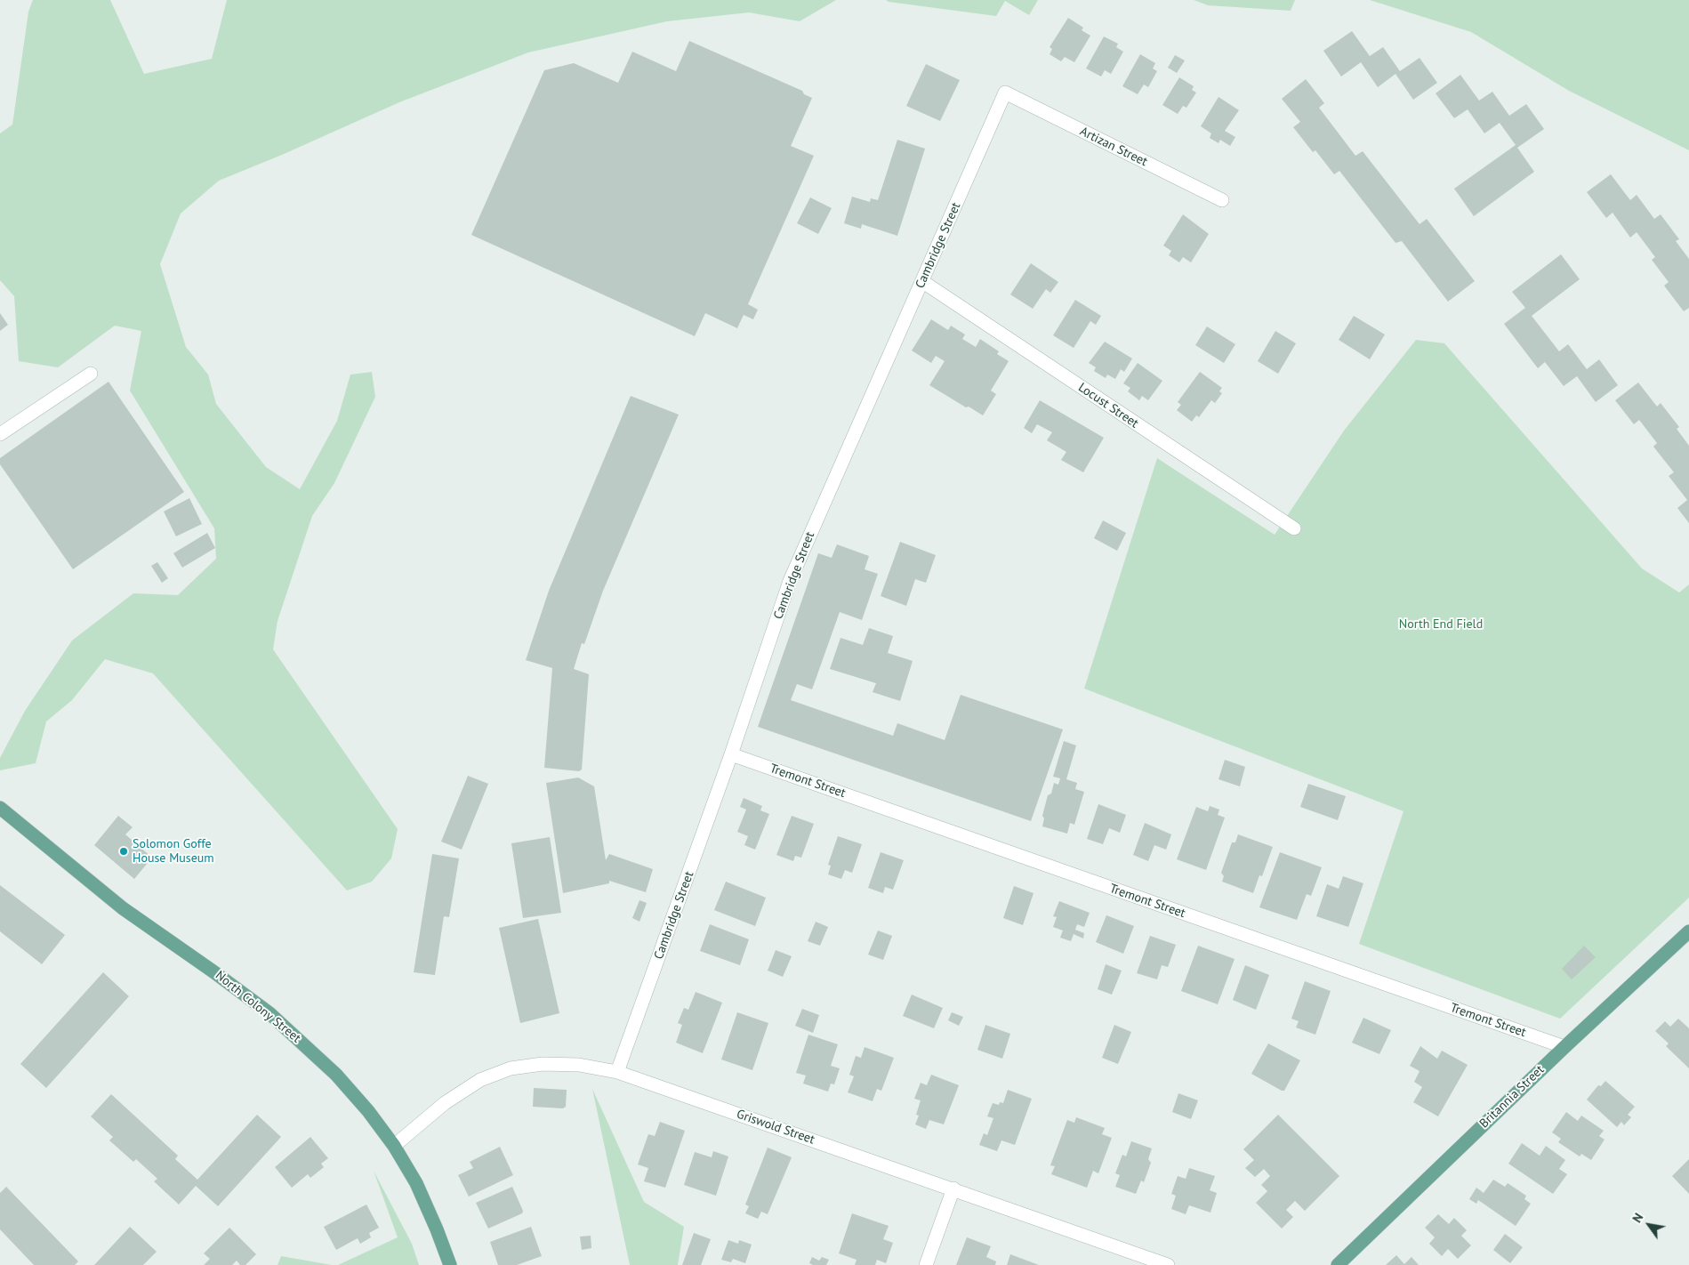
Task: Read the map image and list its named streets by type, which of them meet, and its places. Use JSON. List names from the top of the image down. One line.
{"streets":{"main road":["North Colony Street","Britannia Street"],"street":["Artizan Street","Cambridge Street","Locust Street","Tremont Street","Griswold Street"]},"crossings":[["Artizan Street","Cambridge Street"],["Cambridge Street","Locust Street"],["Cambridge Street","Tremont Street"],["Cambridge Street","Griswold Street"],["Tremont Street","Britannia Street"],["North Colony Street","Griswold Street"]],"parks":["North End Field"],"places":["Solomon Goffe House Museum"],"north":"top left"}
